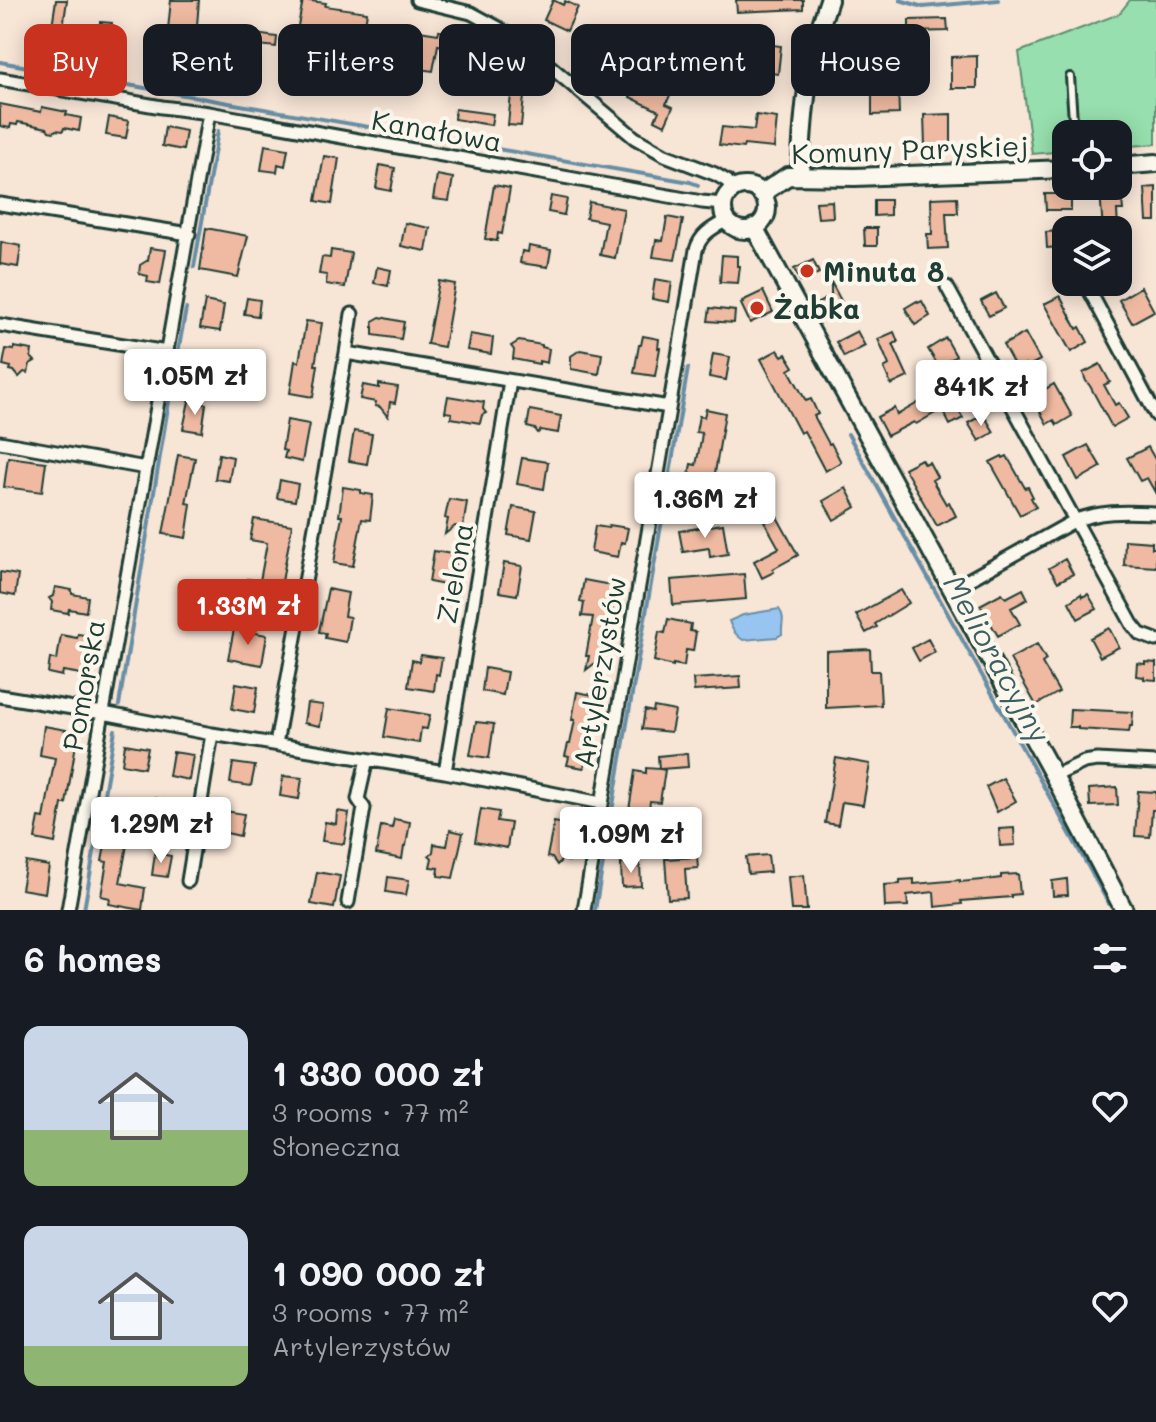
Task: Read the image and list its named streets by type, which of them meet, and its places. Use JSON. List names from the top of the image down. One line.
{"streets":{"street":["Kanałowa","Komuny Paryskiej","Zielona","Artylerzystów","Pomorska"]},"crossings":[["Kanałowa","Komuny Paryskiej"],["Kanałowa","Artylerzystów"],["Kanałowa","Pomorska"],["Komuny Paryskiej","Artylerzystów"]],"water":["Melioracyjny"],"places":["Minuta 8","Żabka"],"page":{"chip":["Buy","Rent","Filters","New","Apartment","House"],"price":["1.05M zł","841K zł","1.36M zł","1.33M zł","1.29M zł","1.09M zł"],"heading":"6 homes","list":[{"name":"1 330 000 zł","note":"3 rooms · 77 m² · Słoneczna"},{"name":"1 090 000 zł","note":"3 rooms · 77 m² · Artylerzystów"}]}}
